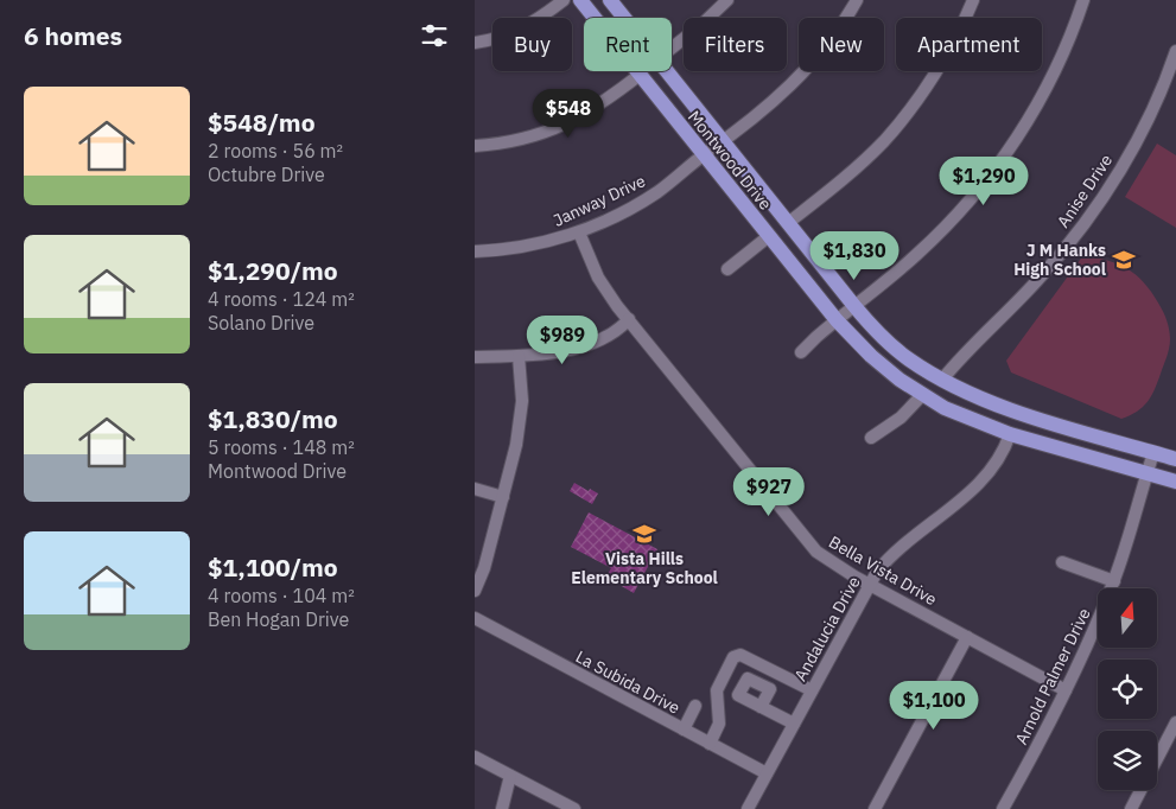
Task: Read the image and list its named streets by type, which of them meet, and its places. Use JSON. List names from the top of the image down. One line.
{"streets":{"main road":["Montwood Drive"],"street":["Anise Drive","Janway Drive","Bella Vista Drive","Andalucia Drive","Arnold Palmer Drive","La Subida Drive"]},"crossings":[["Montwood Drive","Anise Drive"],["Montwood Drive","Janway Drive"],["Montwood Drive","Andalucia Drive"],["Montwood Drive","Arnold Palmer Drive"],["Janway Drive","Bella Vista Drive"],["Bella Vista Drive","Andalucia Drive"],["Bella Vista Drive","Arnold Palmer Drive"],["Andalucia Drive","La Subida Drive"]],"places":{"school or university":["J M Hanks High School","Vista Hills Elementary School"]},"north":"top","page":{"heading":"6 homes","chip":["Buy","Rent","Filters","New","Apartment"],"list":[{"name":"$548/mo","note":"2 rooms · 56 m² · Octubre Drive"},{"name":"$1,290/mo","note":"4 rooms · 124 m² · Solano Drive"},{"name":"$1,830/mo","note":"5 rooms · 148 m² · Montwood Drive"},{"name":"$1,100/mo","note":"4 rooms · 104 m² · Ben Hogan Drive"}],"price":["$548","$1,290","$1,830","$989","$927","$1,100"]}}
